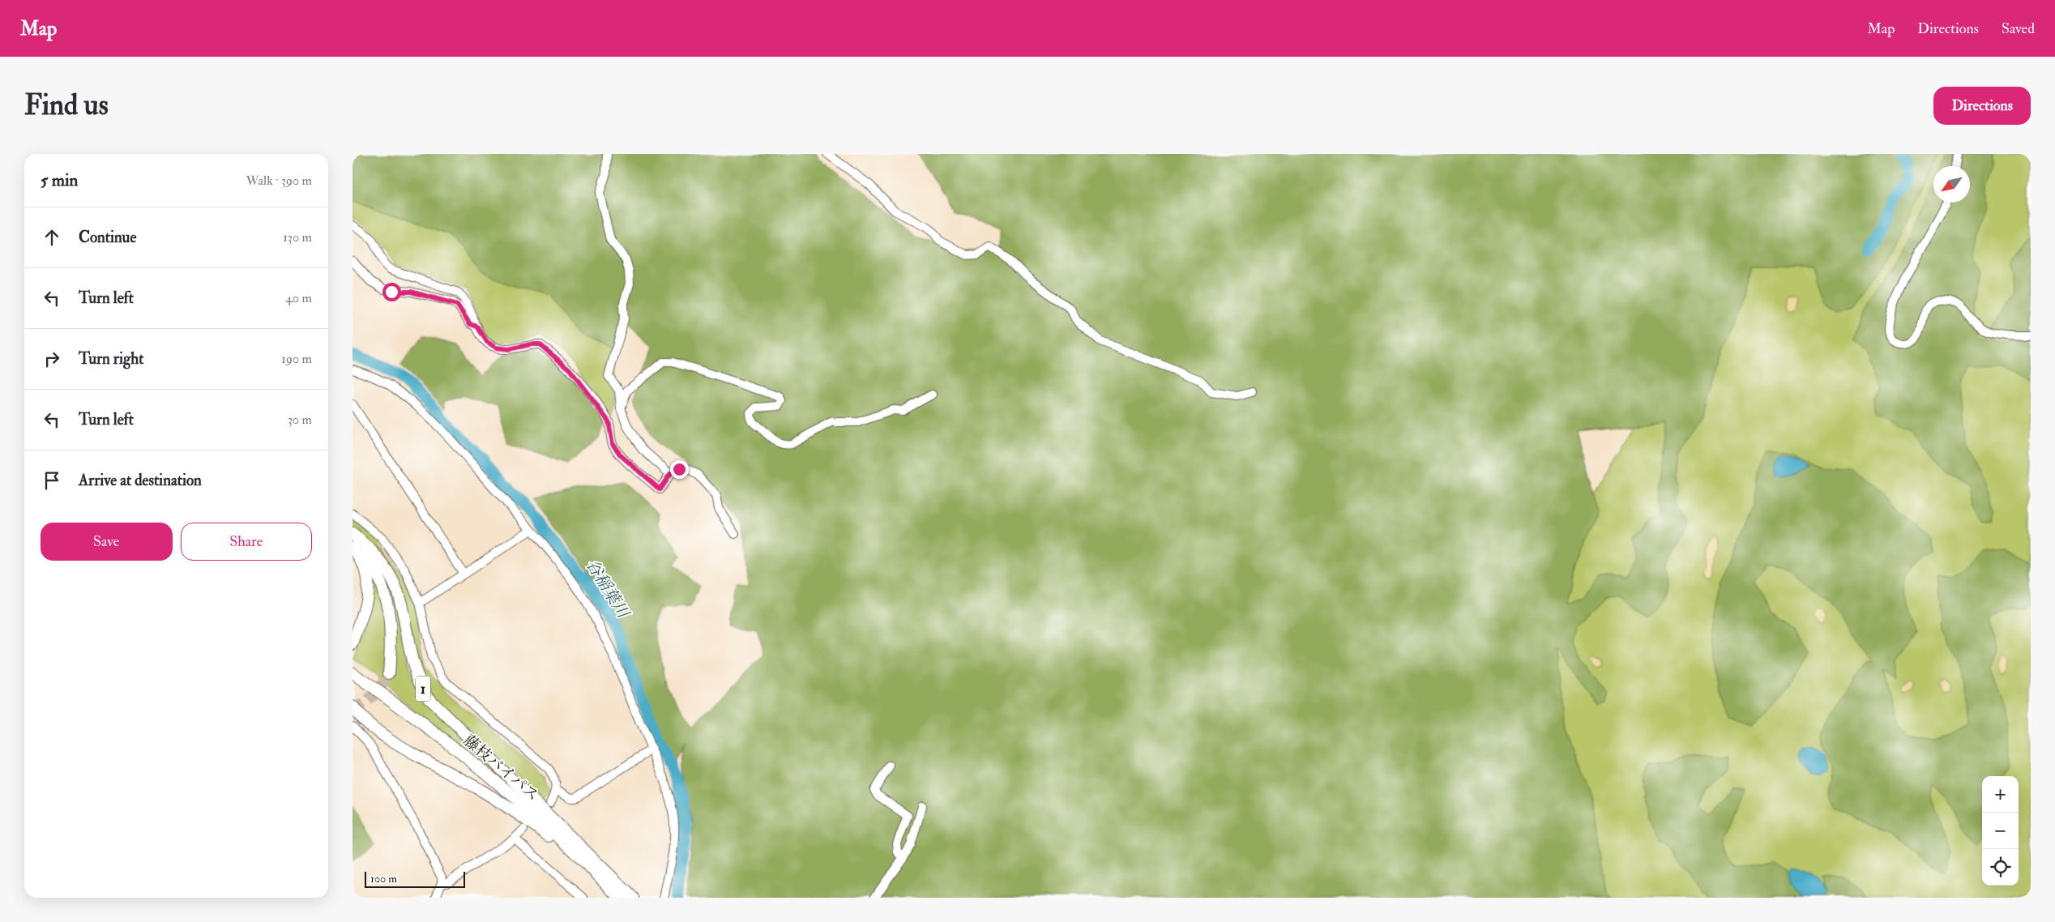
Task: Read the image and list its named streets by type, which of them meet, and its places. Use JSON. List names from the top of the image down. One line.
{"streets":{"highway":["1","藤枝バイパス"]},"crossings":[["1","藤枝バイパス"]],"water":["谷稲葉川"],"scale_bar":"100 m","north":"bottom left","page":{"header":"Map","nav":["Map","Directions","Saved"],"buttons":["Directions",["Save","Share"]],"title":"Find us","heading":["5 min","Walk · 390 m"],"list":[["Continue","130 m"],["Turn left","40 m"],["Turn right","190 m"],["Turn left","30 m"],"Arrive at destination"],"map_buttons":["+","−"],"scale":"100 m"}}
